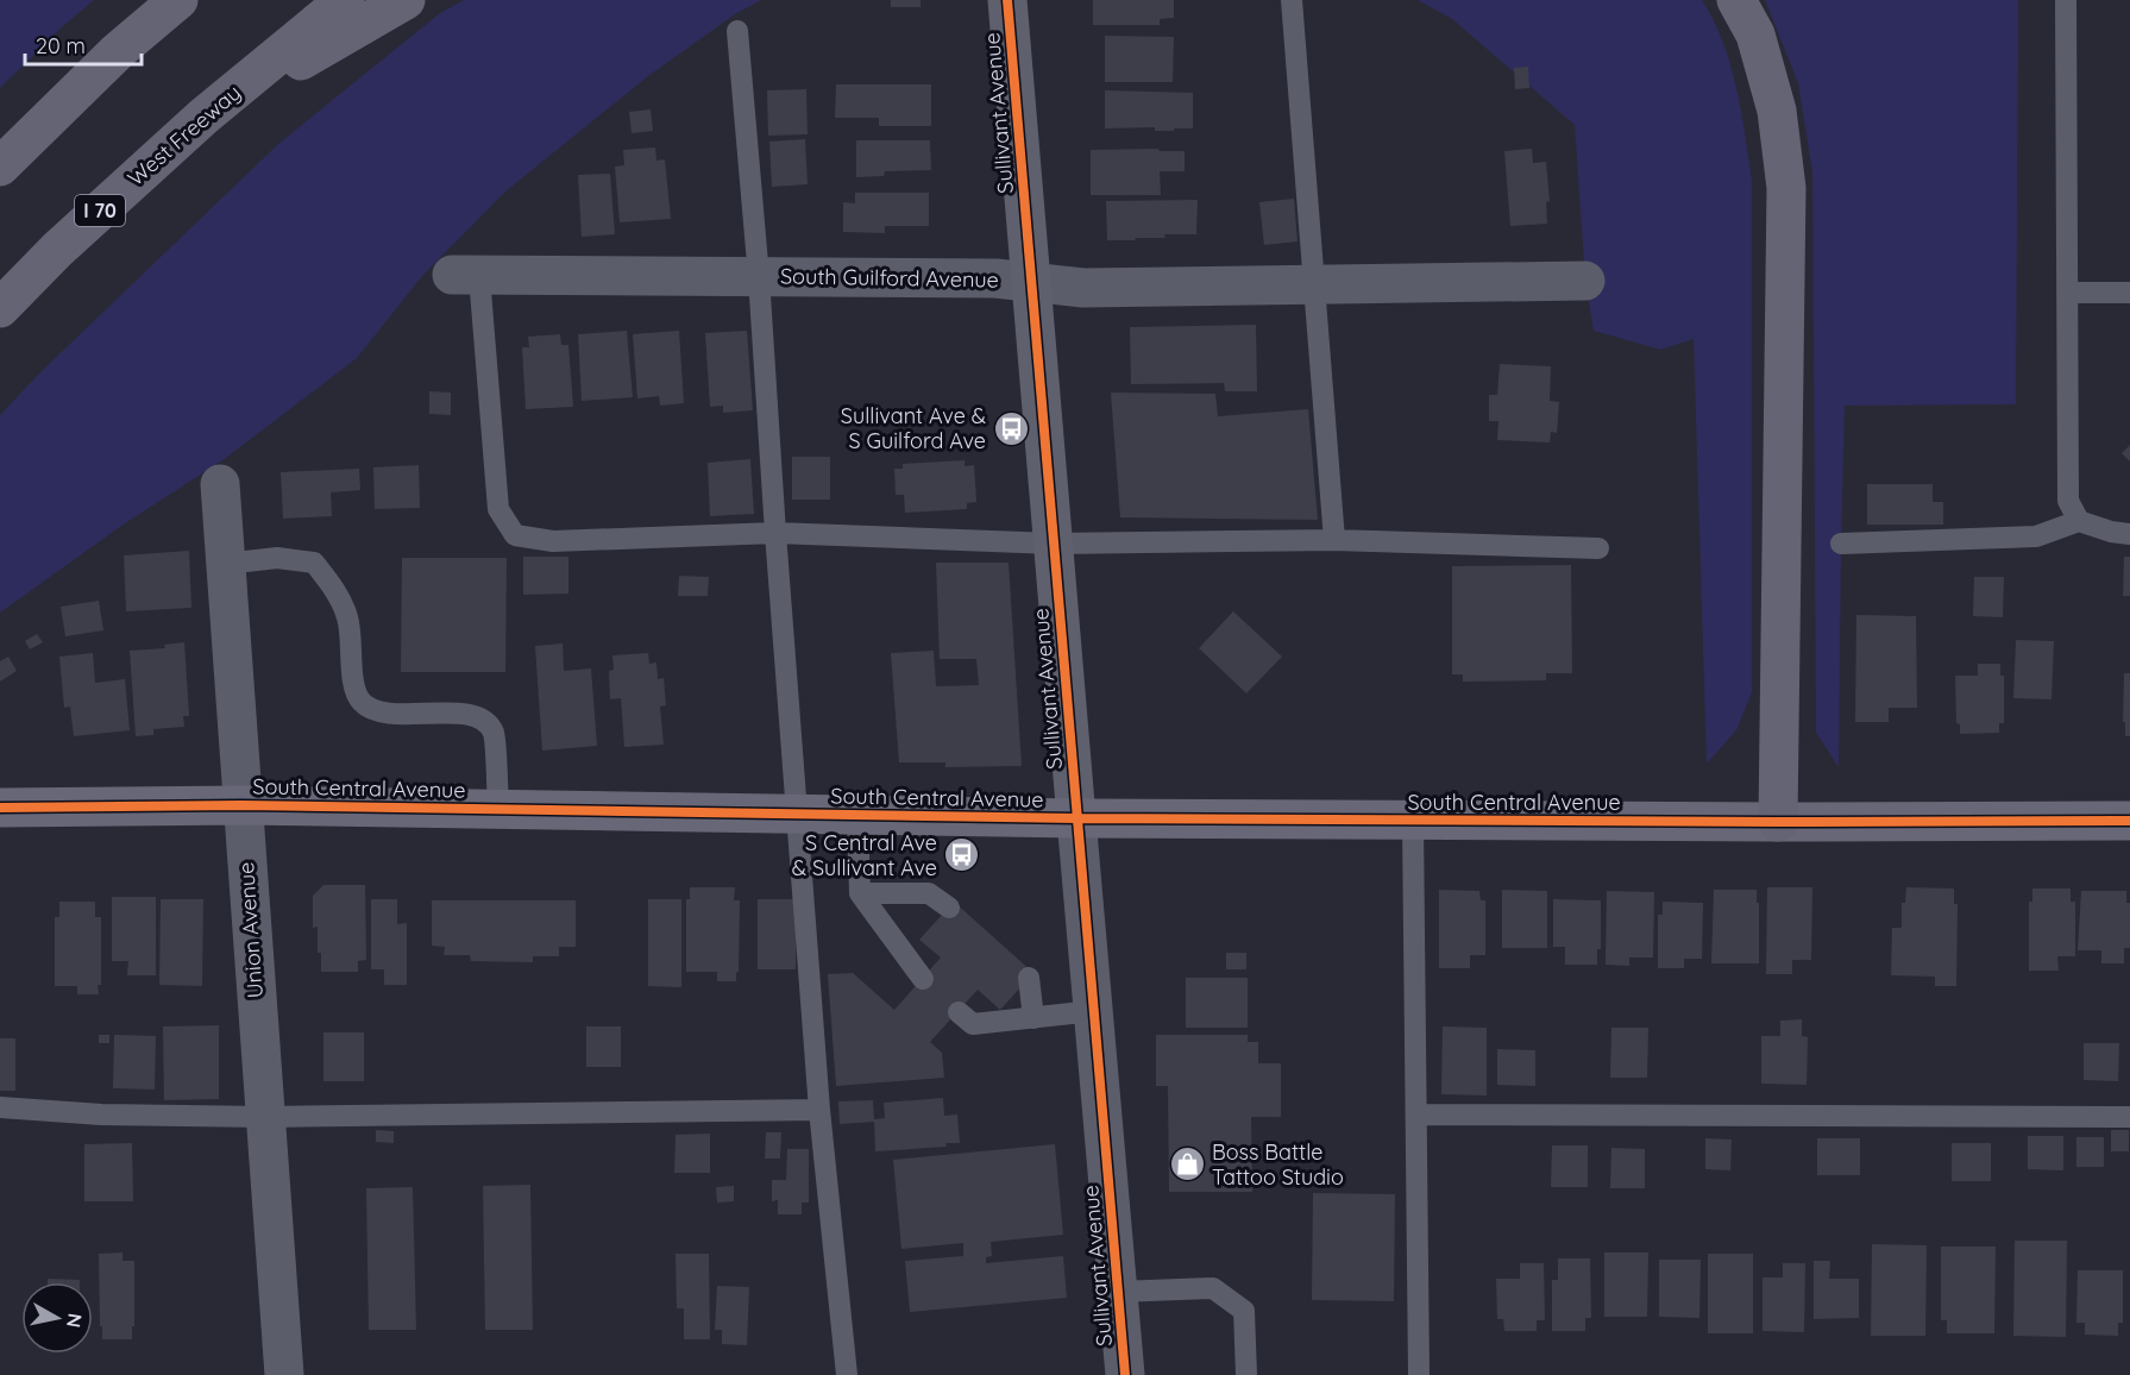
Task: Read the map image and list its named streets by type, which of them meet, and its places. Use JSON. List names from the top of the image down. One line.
{"streets":{"highway":["West Freeway","I 70"],"main road":["Sullivant Avenue","South Central Avenue"],"street":["South Guilford Avenue","Union Avenue"]},"crossings":[["Sullivant Avenue","South Guilford Avenue"],["Sullivant Avenue","South Central Avenue"],["South Central Avenue","Union Avenue"]],"places":{"bus stop":["Sullivant Ave & S Guilford Ave","S Central Ave & Sullivant Ave"],"shop":["Boss Battle Tattoo Studio"]},"scale_bar":"20 m","north":"right"}
